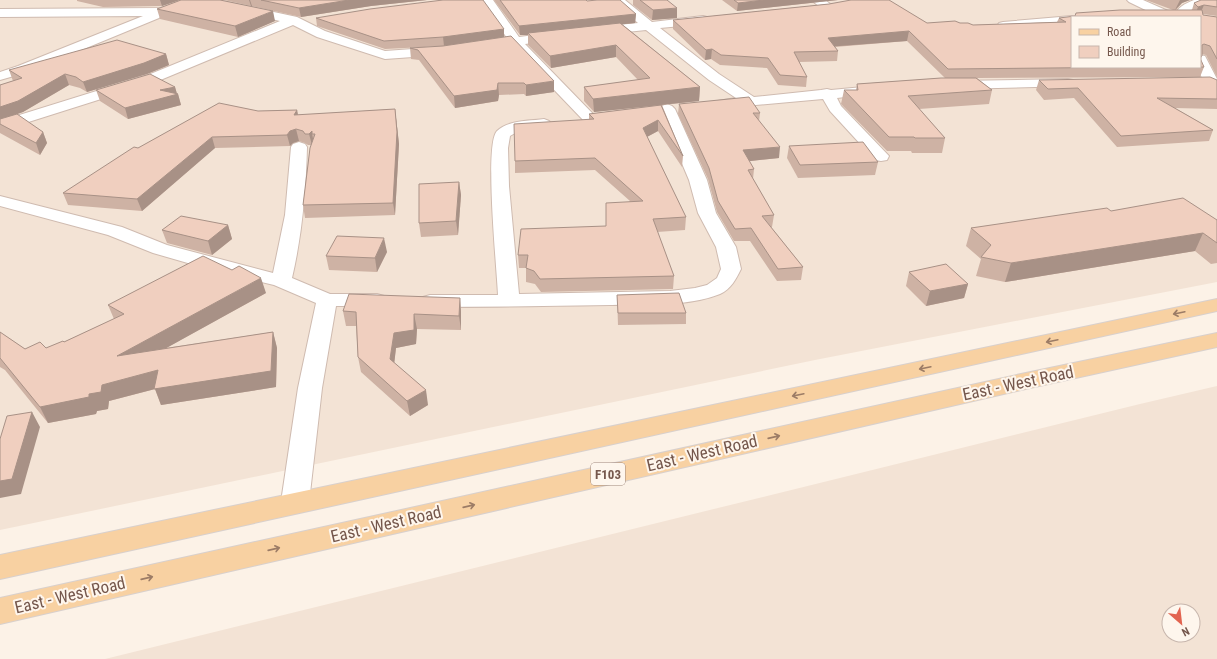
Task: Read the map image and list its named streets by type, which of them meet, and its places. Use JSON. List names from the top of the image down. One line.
{"streets":{"main road":["East - West Road","F103"]},"legend":["Road","Building"],"north":"bottom right"}
